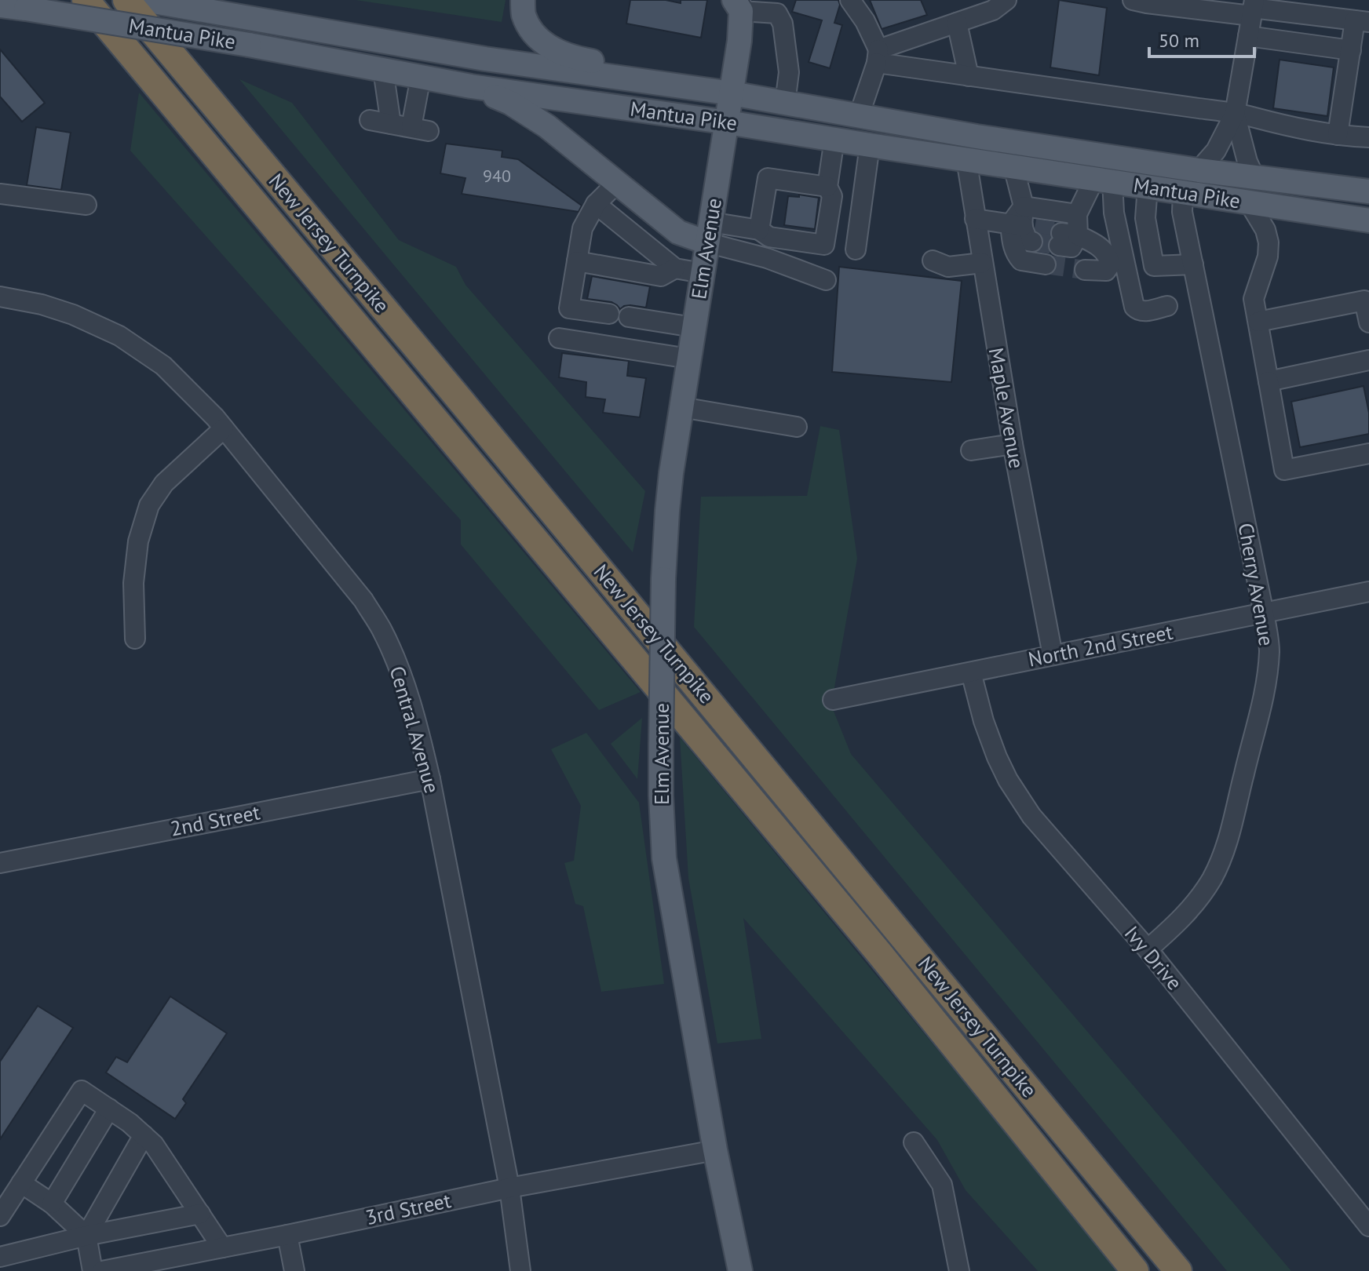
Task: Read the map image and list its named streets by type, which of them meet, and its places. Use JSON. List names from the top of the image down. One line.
{"streets":{"highway":["New Jersey Turnpike"],"main road":["Mantua Pike","Elm Avenue"],"street":["Maple Avenue","Cherry Avenue","North 2nd Street","Central Avenue","2nd Street","Ivy Drive","3rd Street"]},"crossings":[["Mantua Pike","Elm Avenue"],["Mantua Pike","Maple Avenue"],["Mantua Pike","Cherry Avenue"],["Elm Avenue","3rd Street"],["Maple Avenue","North 2nd Street"],["Cherry Avenue","North 2nd Street"],["Cherry Avenue","Ivy Drive"],["North 2nd Street","Ivy Drive"],["Central Avenue","2nd Street"],["Central Avenue","3rd Street"]],"house_numbers":["940"],"scale_bar":"50 m"}
